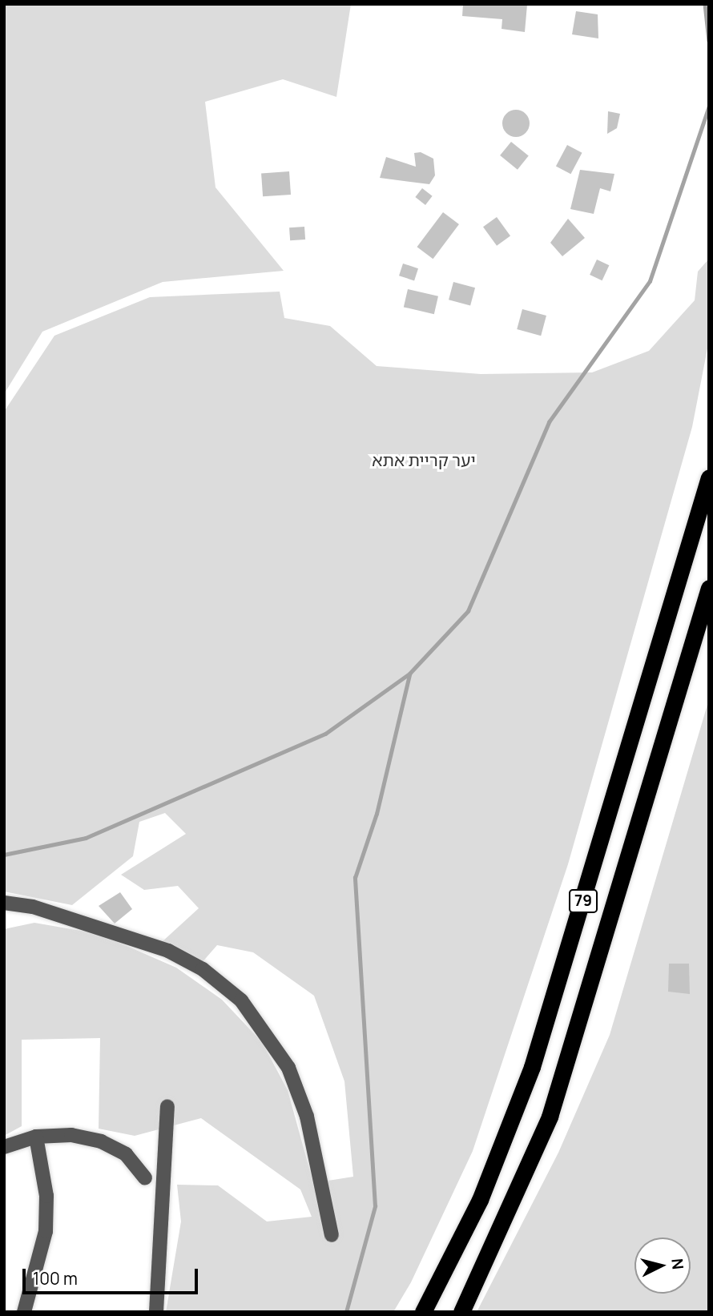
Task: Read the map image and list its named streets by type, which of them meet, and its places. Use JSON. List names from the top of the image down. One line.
{"streets":{"highway":["79"]},"parks":["יער קריית אתא"],"scale_bar":"100 m","north":"right"}
